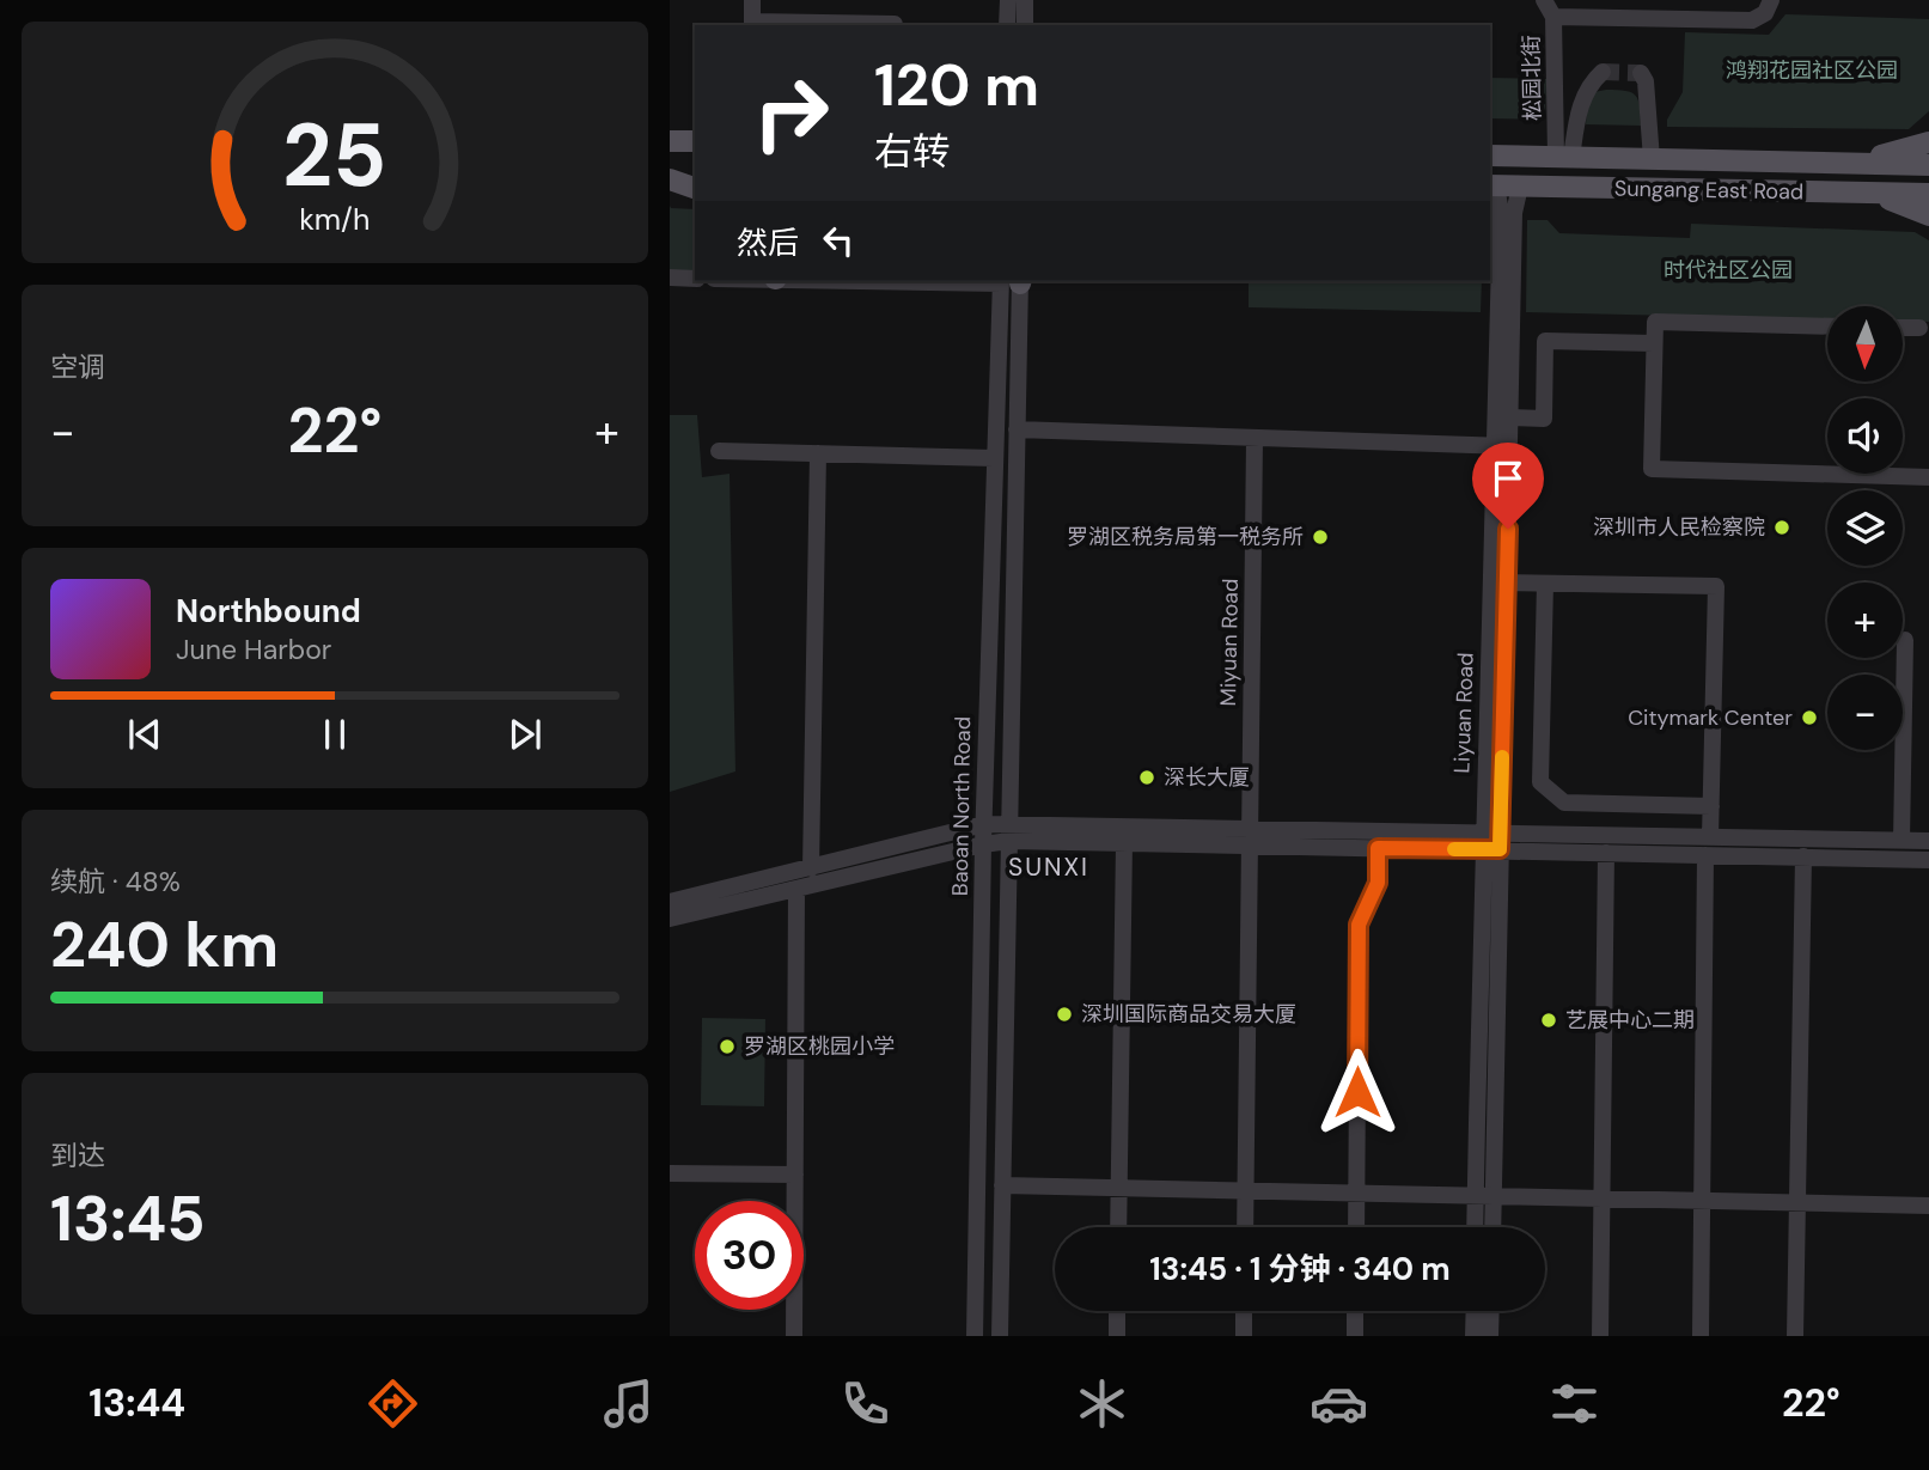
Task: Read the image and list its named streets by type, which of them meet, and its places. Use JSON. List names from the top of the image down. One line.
{"streets":{"main road":["Sungang East Road"],"street":["松园北街","Miyuan Road","Liyuan Road","Baoan North Road"]},"crossings":[["松园北街","Sungang East Road"],["Sungang East Road","Liyuan Road"]],"districts":["SUNXI"],"parks":["鸿翔花园社区公园","时代社区公园"],"places":["深圳市人民检察院","罗湖区税务局第一税务所","Citymark Center","深长大厦","深圳国际商品交易大厦","艺展中心二期","罗湖区桃园小学"],"north":"bottom","page":{"turn":["120 m","右转"],"then":"然后","tile":["空调",["续航 · 48%","240 km"],["到达","13:45"]],"map_buttons":["+","−"],"heat":["−","22°","+"],"song":["Northbound","June Harbor"],"limit":"30","trip":"13:45 · 1 分钟 · 340 m","tabs":["13:44","22°"],"gauge":["25","km/h"]}}
